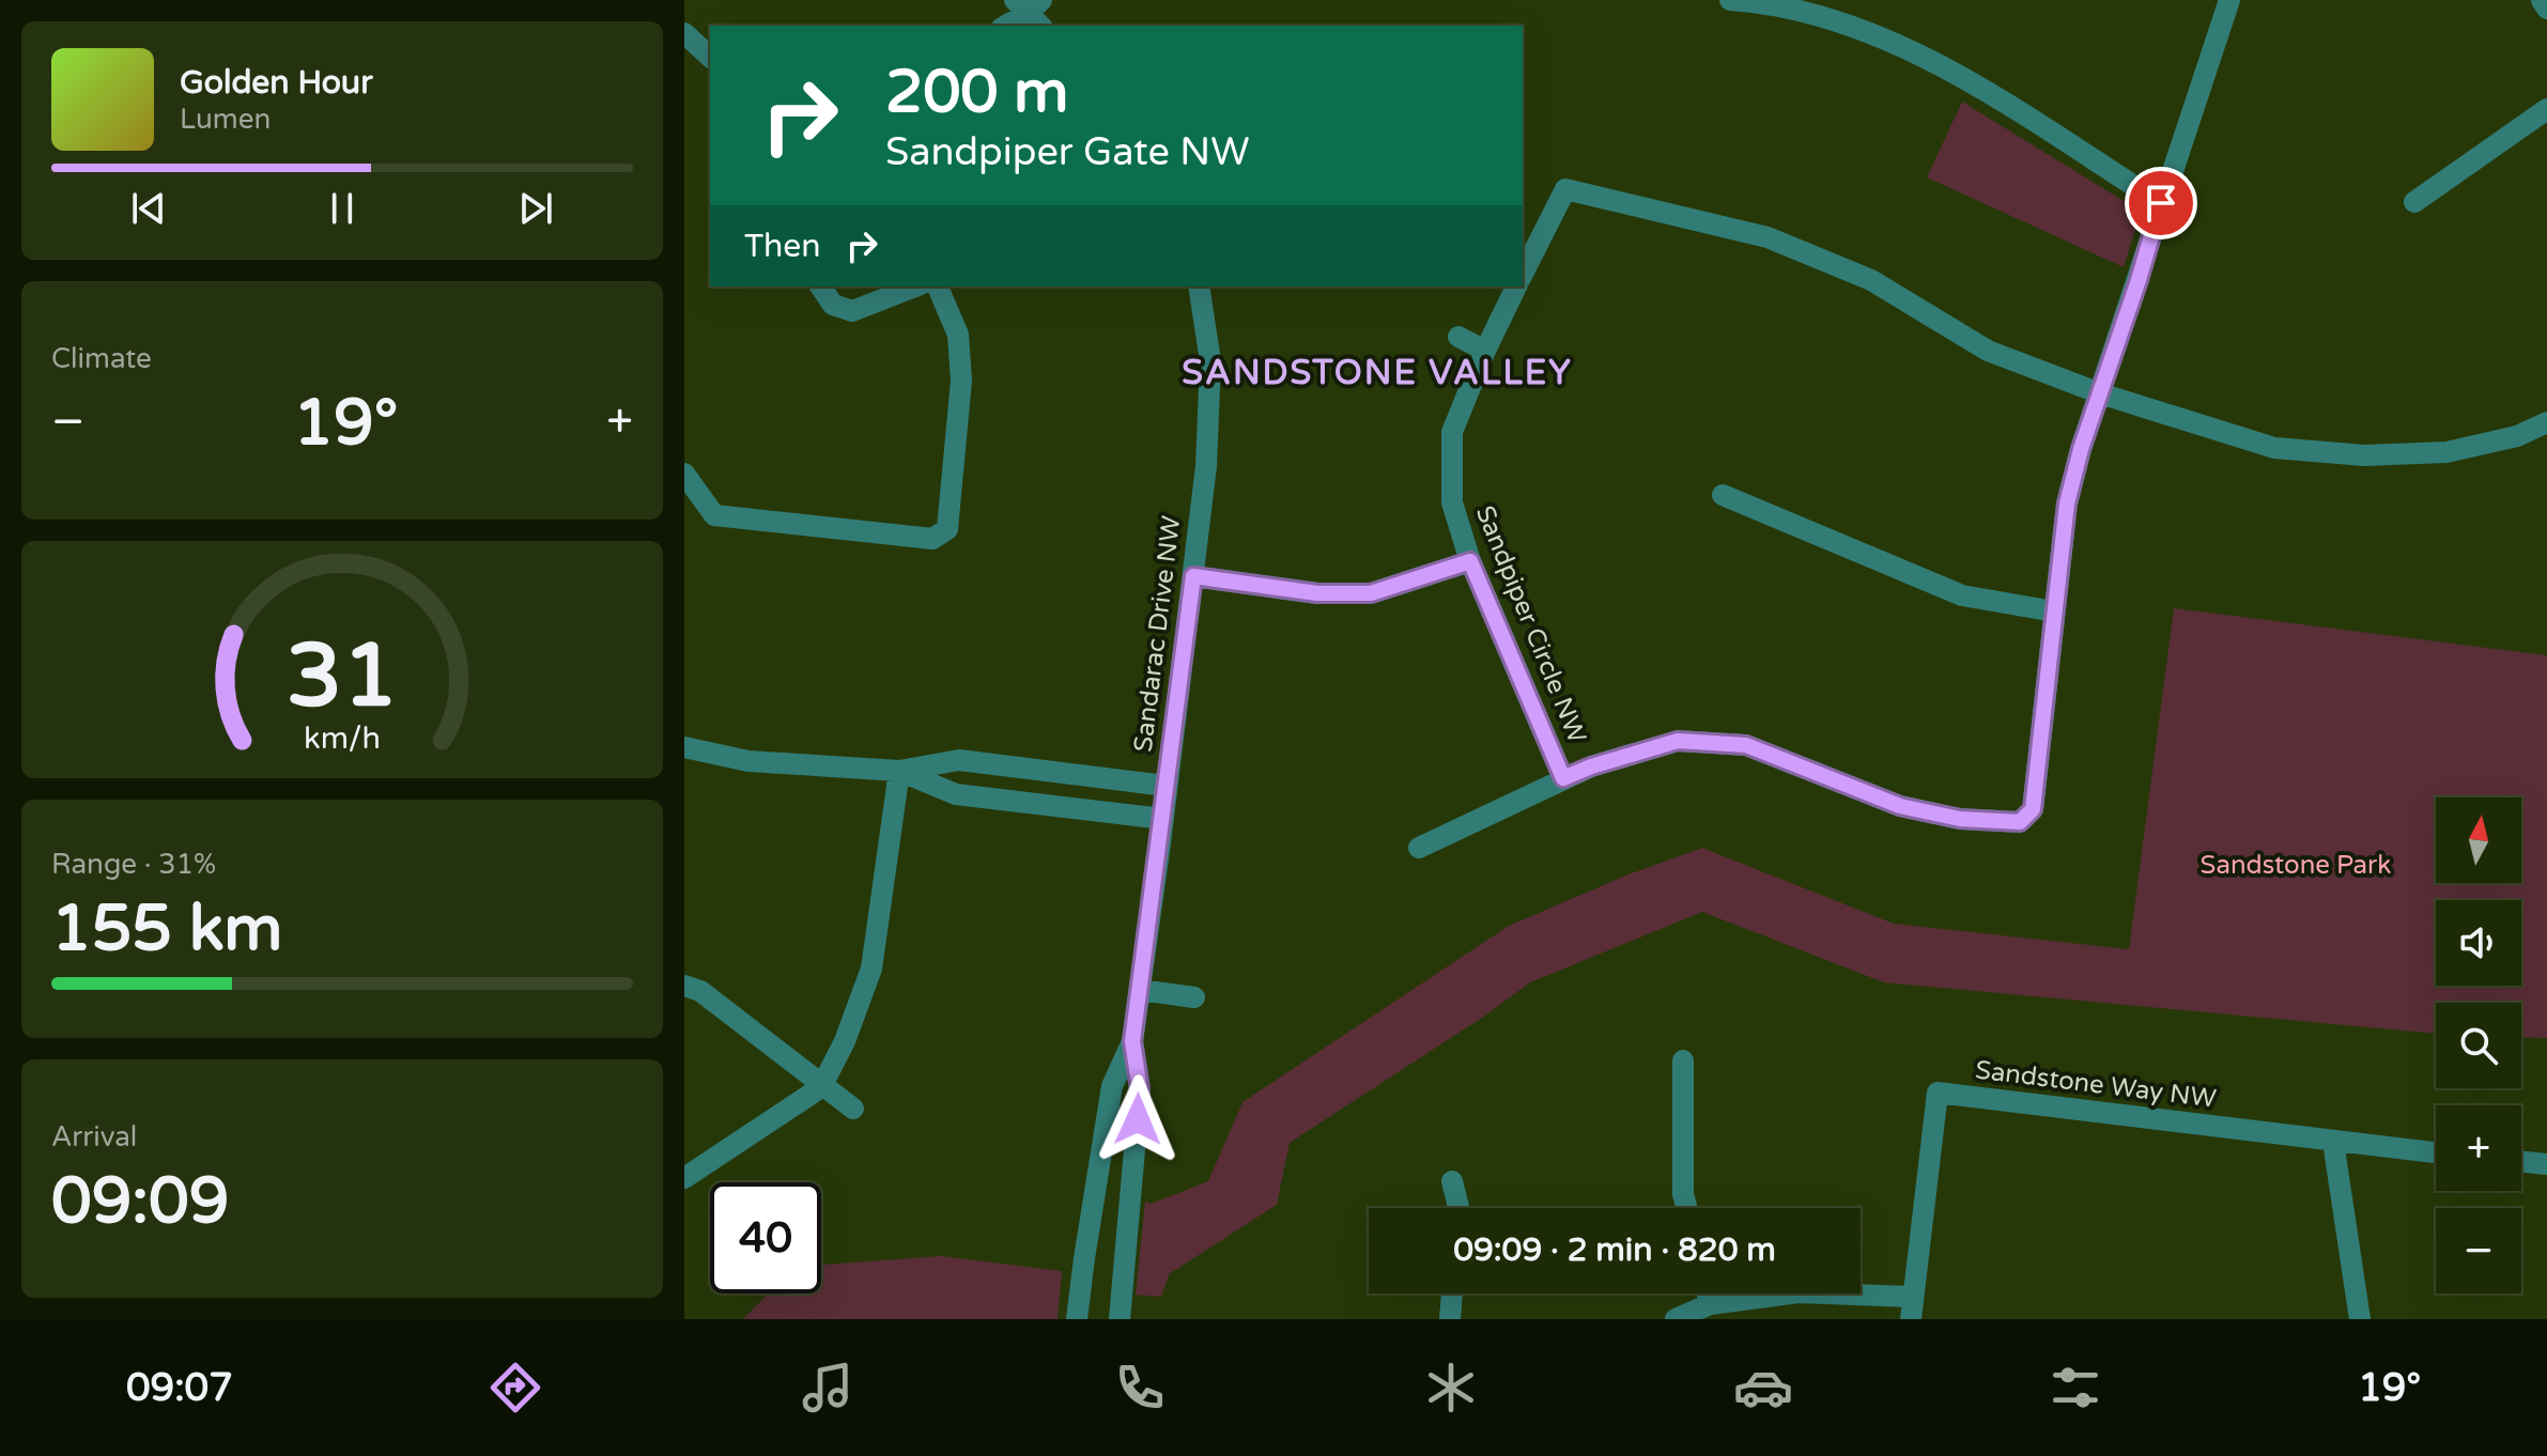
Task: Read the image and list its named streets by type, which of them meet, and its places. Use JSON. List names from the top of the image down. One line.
{"streets":{"street":["Sandpiper Circle NW","Sandarac Drive NW","Sandstone Way NW"]},"districts":["SANDSTONE VALLEY"],"parks":["Sandstone Park"],"north":"top","page":{"turn":["200 m","Sandpiper Gate NW"],"song":["Golden Hour","Lumen"],"then":"Then","tile":["Climate",["Range · 31%","155 km"],["Arrival","09:09"]],"heat":["−","19°","+"],"map_buttons":["+","−"],"limit":"40","trip":"09:09 · 2 min · 820 m","tabs":["09:07","19°"],"gauge":["31","km/h"]}}
